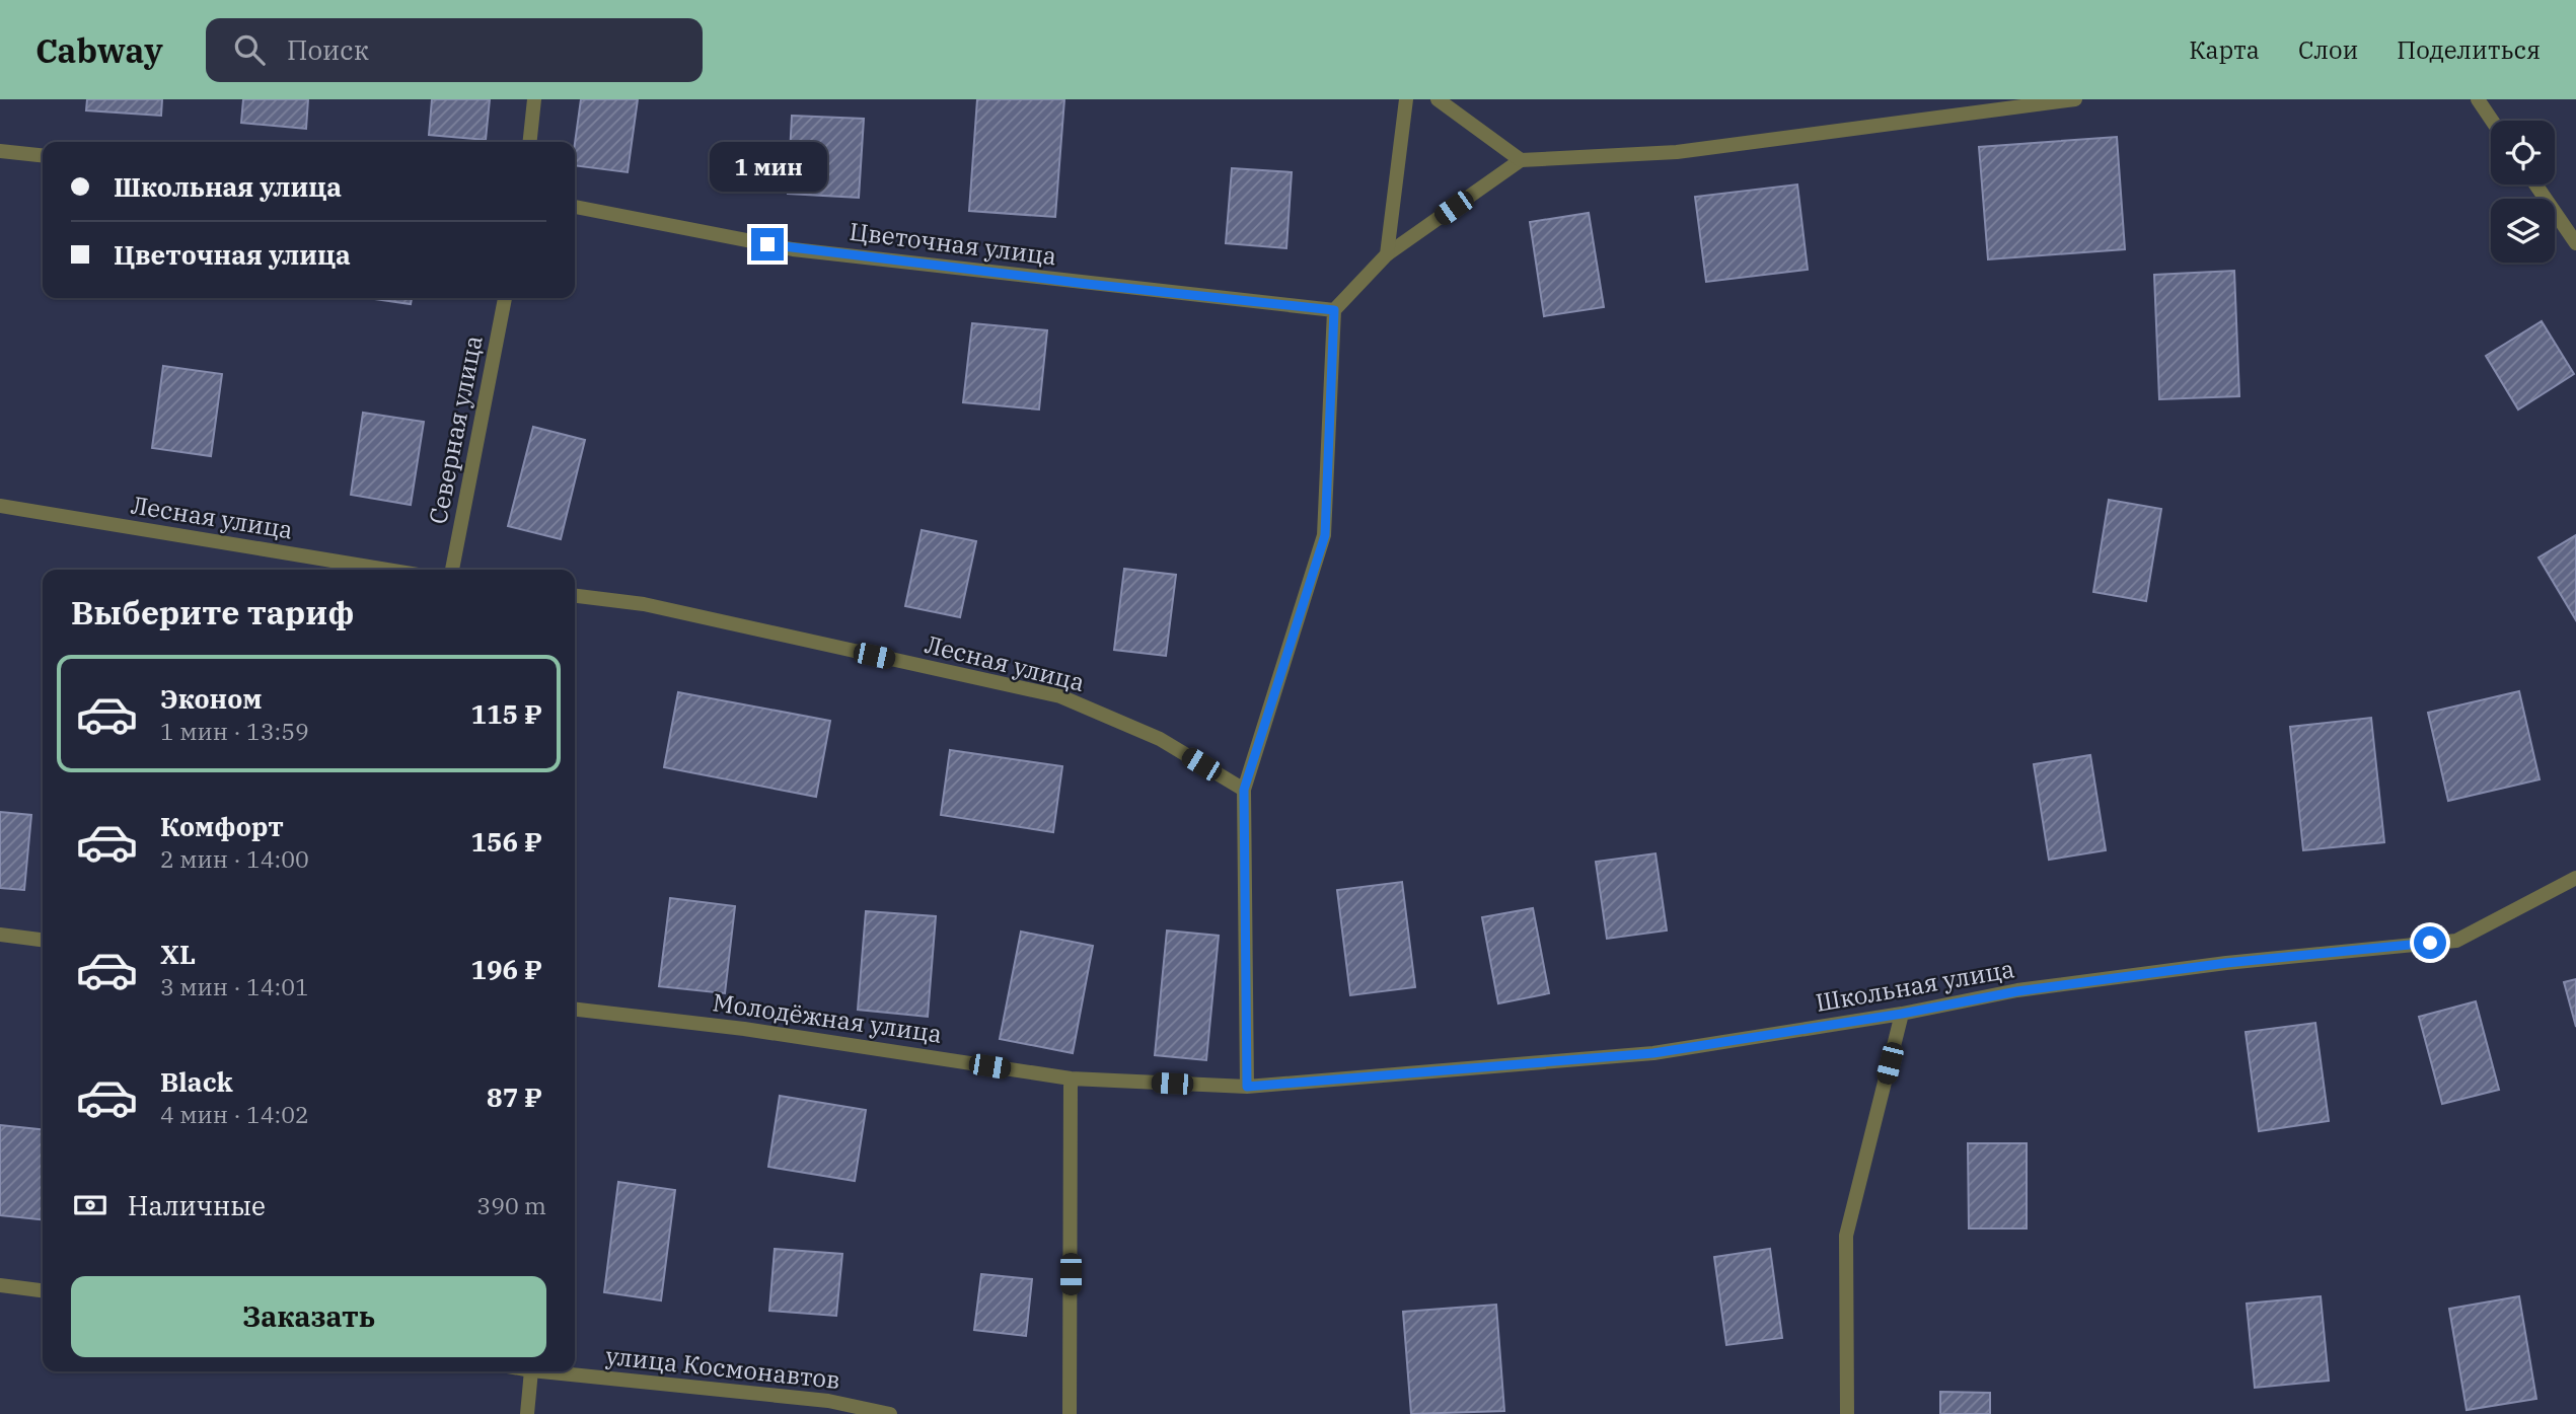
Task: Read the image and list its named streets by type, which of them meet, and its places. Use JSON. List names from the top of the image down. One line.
{"streets":{"street":["Цветочная улица","Северная улица","Лесная улица","Школьная улица","Молодёжная улица","улица Космонавтов"]},"crossings":[["Школьная улица","Молодёжная улица"]],"page":{"header":"Cabway","search":"Поиск","nav":["Карта","Слои","Поделиться"],"bubble":"1 мин","banner":["Школьная улица","Цветочная улица"],"heading":"Выберите тариф","list":[{"name":"Эконом","note":"1 мин · 13:59","value":"115 ₽"},{"name":"Комфорт","note":"2 мин · 14:00","value":"156 ₽"},{"name":"XL","note":"3 мин · 14:01","value":"196 ₽"},{"name":"Black","note":"4 мин · 14:02","value":"87 ₽"}],"pay":["Наличные","390 m"],"buttons":"Заказать"}}
